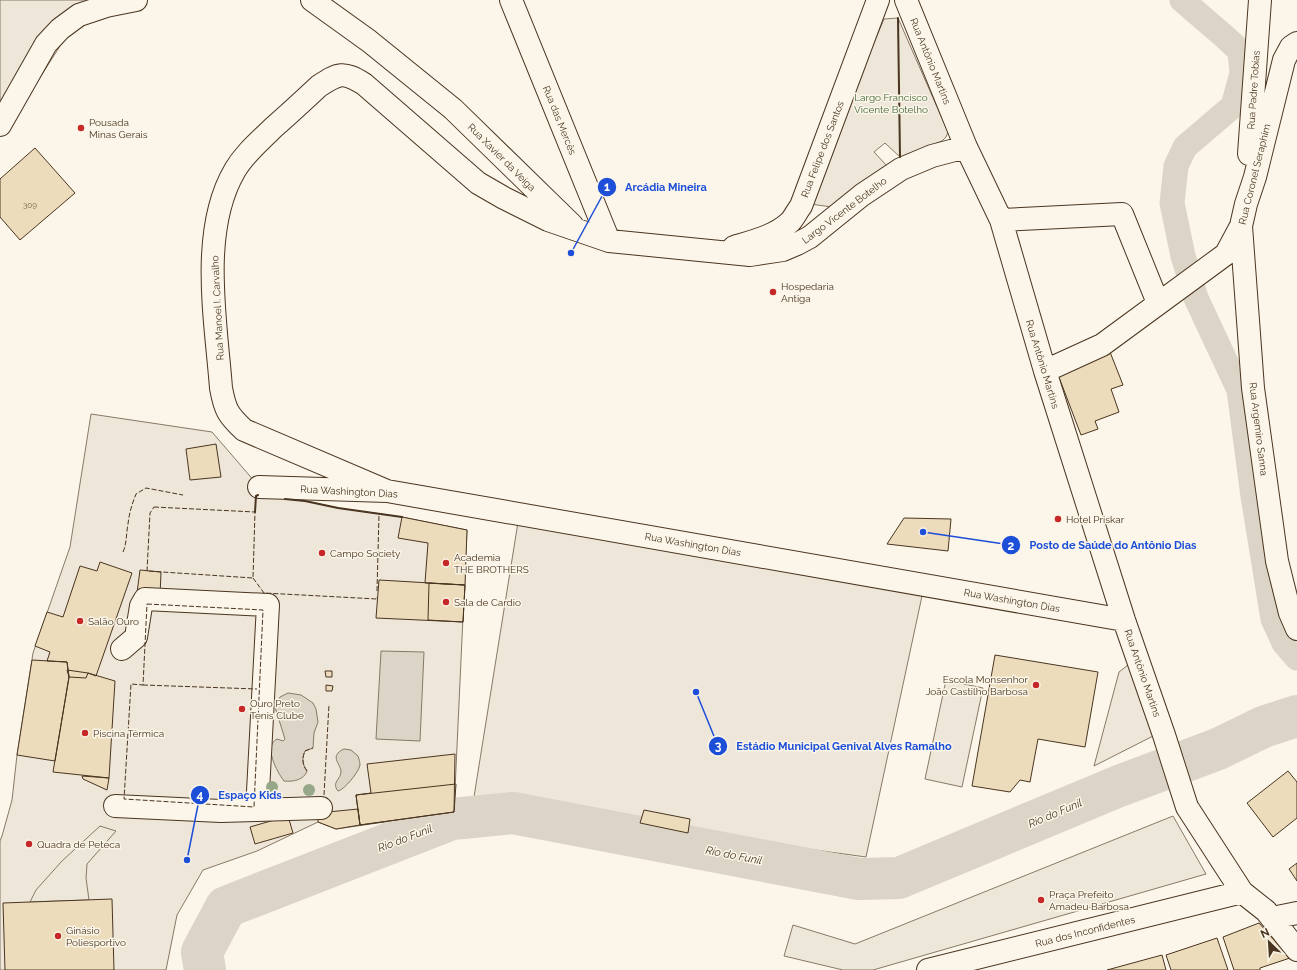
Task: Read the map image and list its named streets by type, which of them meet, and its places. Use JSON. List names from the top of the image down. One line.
{"streets":{"street":["Rua Antônio Martins","Rua Padre Tobias","Rua das Mercês","Rua Felipe dos Santos","Rua Xavier da Veiga","Rua Coronel Seraphim","Largo Vicente Botelho","Rua Manoel I. Carvalho","Rua Argemiro Sanna","Rua Washington Dias","Rua dos Inconfidentes"]},"crossings":[["Rua Antônio Martins","Rua Coronel Seraphim"],["Rua Antônio Martins","Largo Vicente Botelho"],["Rua Antônio Martins","Rua Washington Dias"],["Rua Antônio Martins","Rua dos Inconfidentes"],["Rua Padre Tobias","Rua Coronel Seraphim"],["Rua das Mercês","Rua Xavier da Veiga"],["Rua Felipe dos Santos","Rua Xavier da Veiga"],["Rua Felipe dos Santos","Largo Vicente Botelho"],["Rua Xavier da Veiga","Largo Vicente Botelho"],["Rua Xavier da Veiga","Rua Manoel I. Carvalho"],["Rua Coronel Seraphim","Rua Argemiro Sanna"],["Rua Manoel I. Carvalho","Rua Washington Dias"]],"water":["Rio do Funil"],"parks":["Largo Francisco Vicente Botelho"],"places":["Pousada Minas Gerais","Arcádia Mineira","Hospedaria Antiga","Hotel Priskar","Posto de Saúde do Antônio Dias","Campo Society","Academia THE BROTHERS","Sala de Cardio","Salão Ouro","Escola Monsenhor João Castilho Barbosa","Estádio Municipal Genival Alves Ramalho","Ouro Preto Tenis Clube","Piscina Térmica","Quadra de Peteca","Espaço Kids","Praça Prefeito Amadeu Barbosa","Ginásio Poliesportivo"],"house_numbers":["309"],"north":"top left"}
